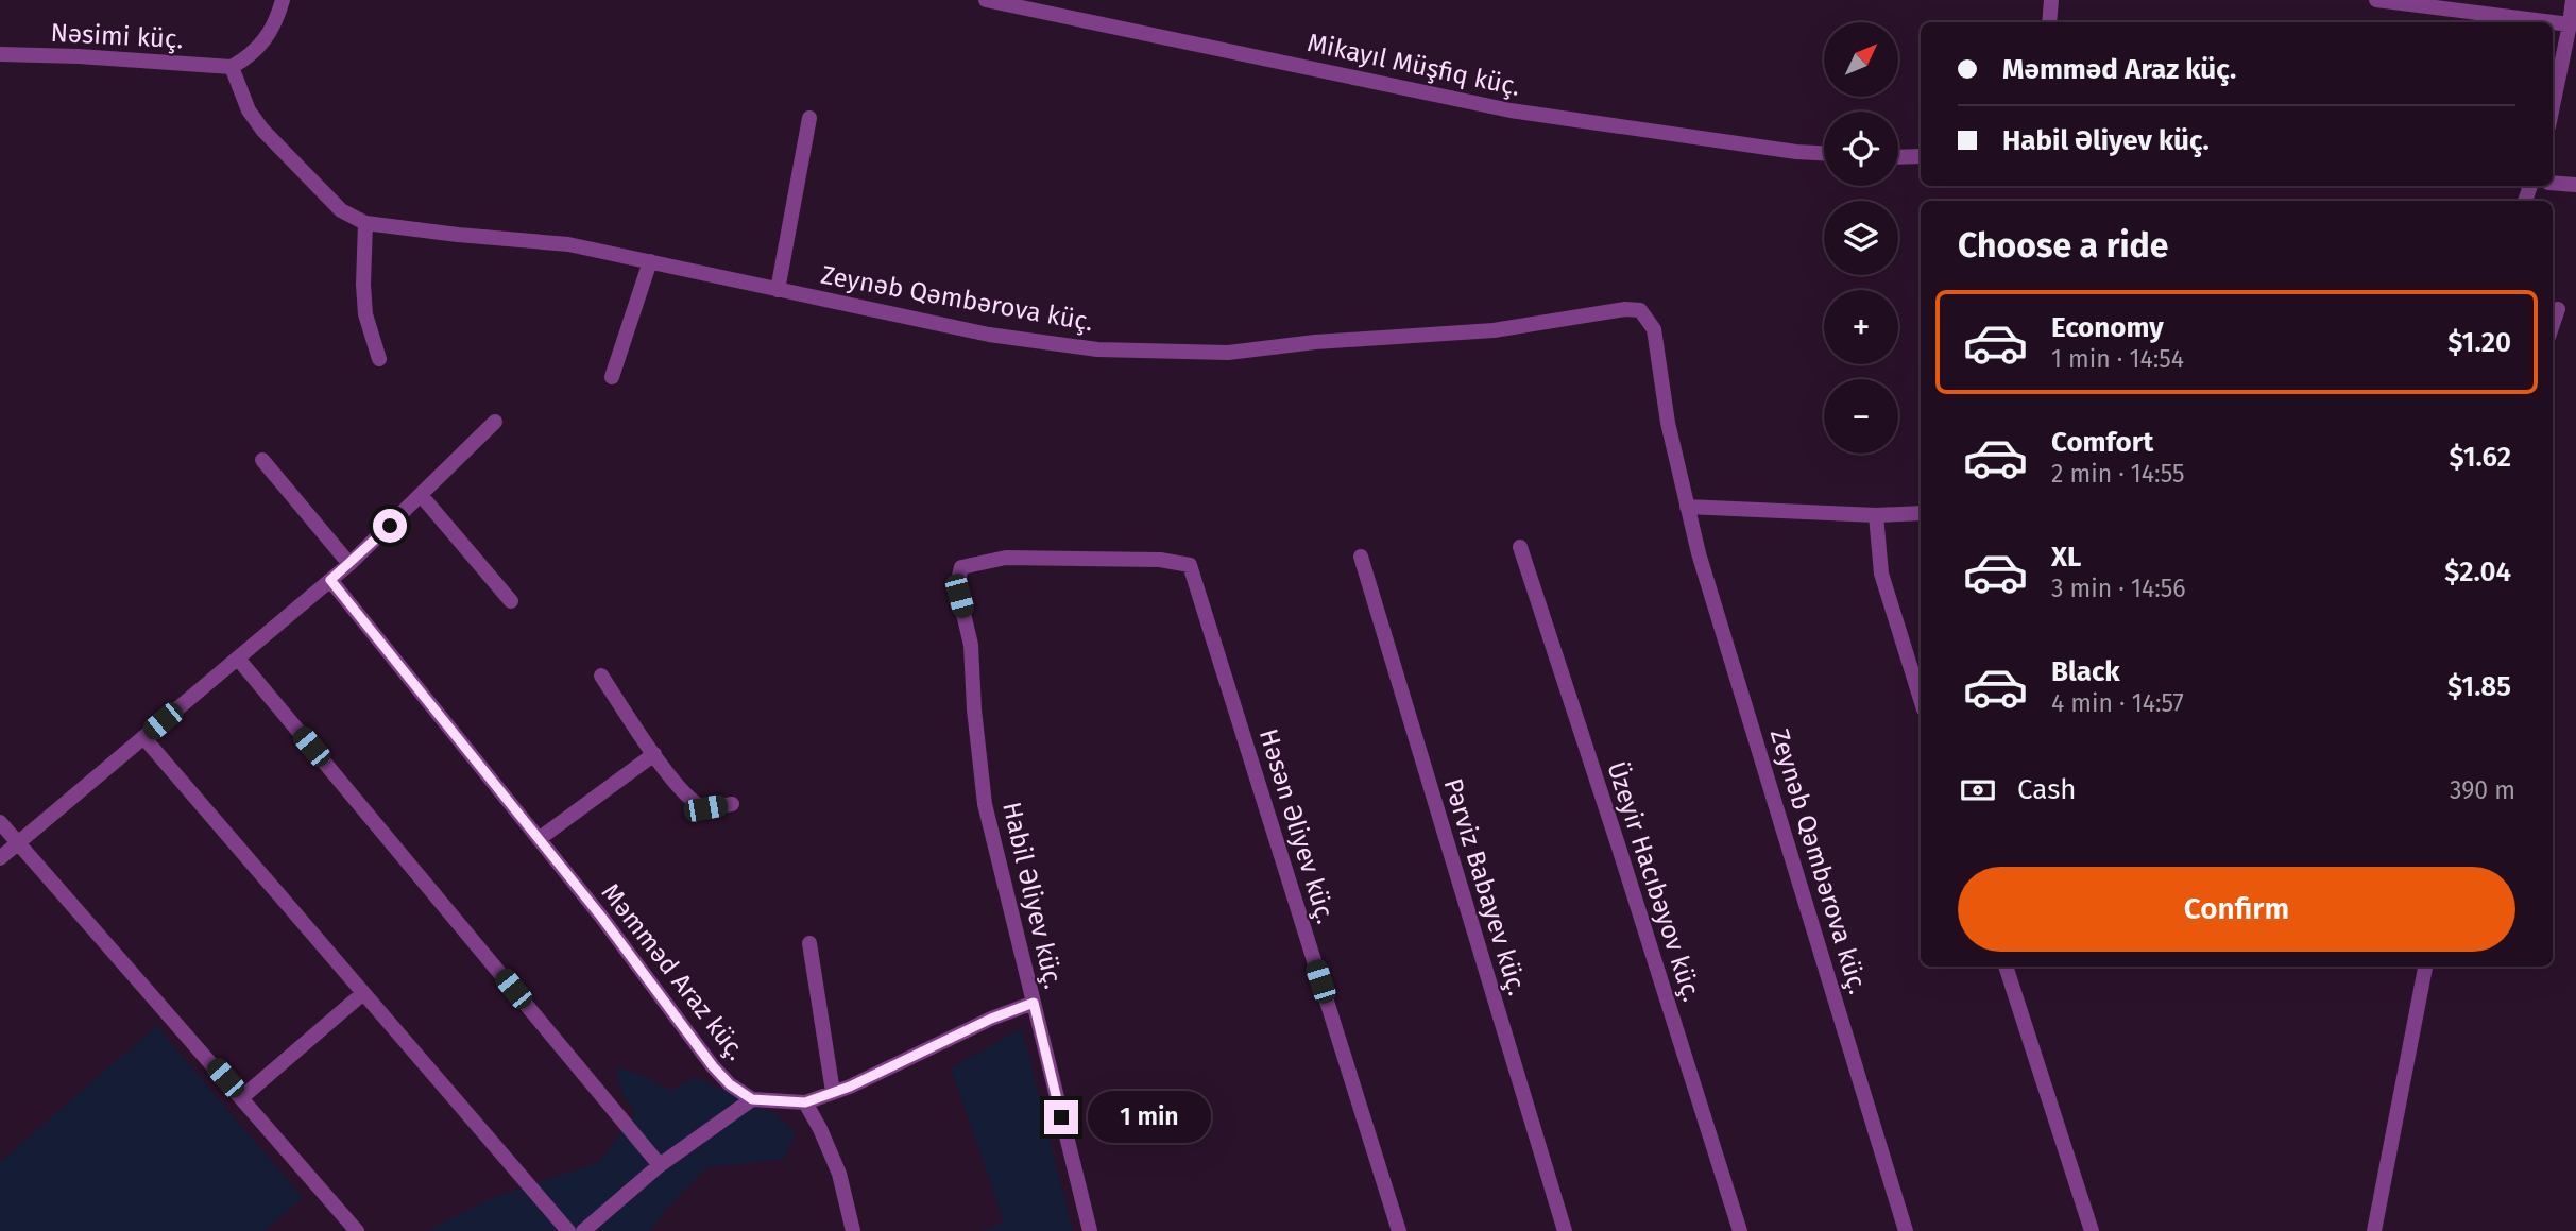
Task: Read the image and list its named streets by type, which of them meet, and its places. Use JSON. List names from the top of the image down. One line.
{"streets":{"street":["Nəsimi küç.","Mikayıl Müşfiq küç.","Zeynəb Qəmbərova küç.","Həsən Əliyev küç.","Üzeyir Hacıbəyov küç.","Pərviz Babayev küç.","Habil Əliyev küç.","Məmməd Araz küç."]},"crossings":[["Nəsimi küç.","Zeynəb Qəmbərova küç."],["Həsən Əliyev küç.","Habil Əliyev küç."]],"north":"top right","page":{"map_buttons":["+","−"],"banner":["Məmməd Araz küç.","Habil Əliyev küç."],"heading":"Choose a ride","list":[{"name":"Economy","note":"1 min · 14:54","value":"$1.20"},{"name":"Comfort","note":"2 min · 14:55","value":"$1.62"},{"name":"XL","note":"3 min · 14:56","value":"$2.04"},{"name":"Black","note":"4 min · 14:57","value":"$1.85"}],"pay":["Cash","390 m"],"buttons":"Confirm","bubble":"1 min"}}
